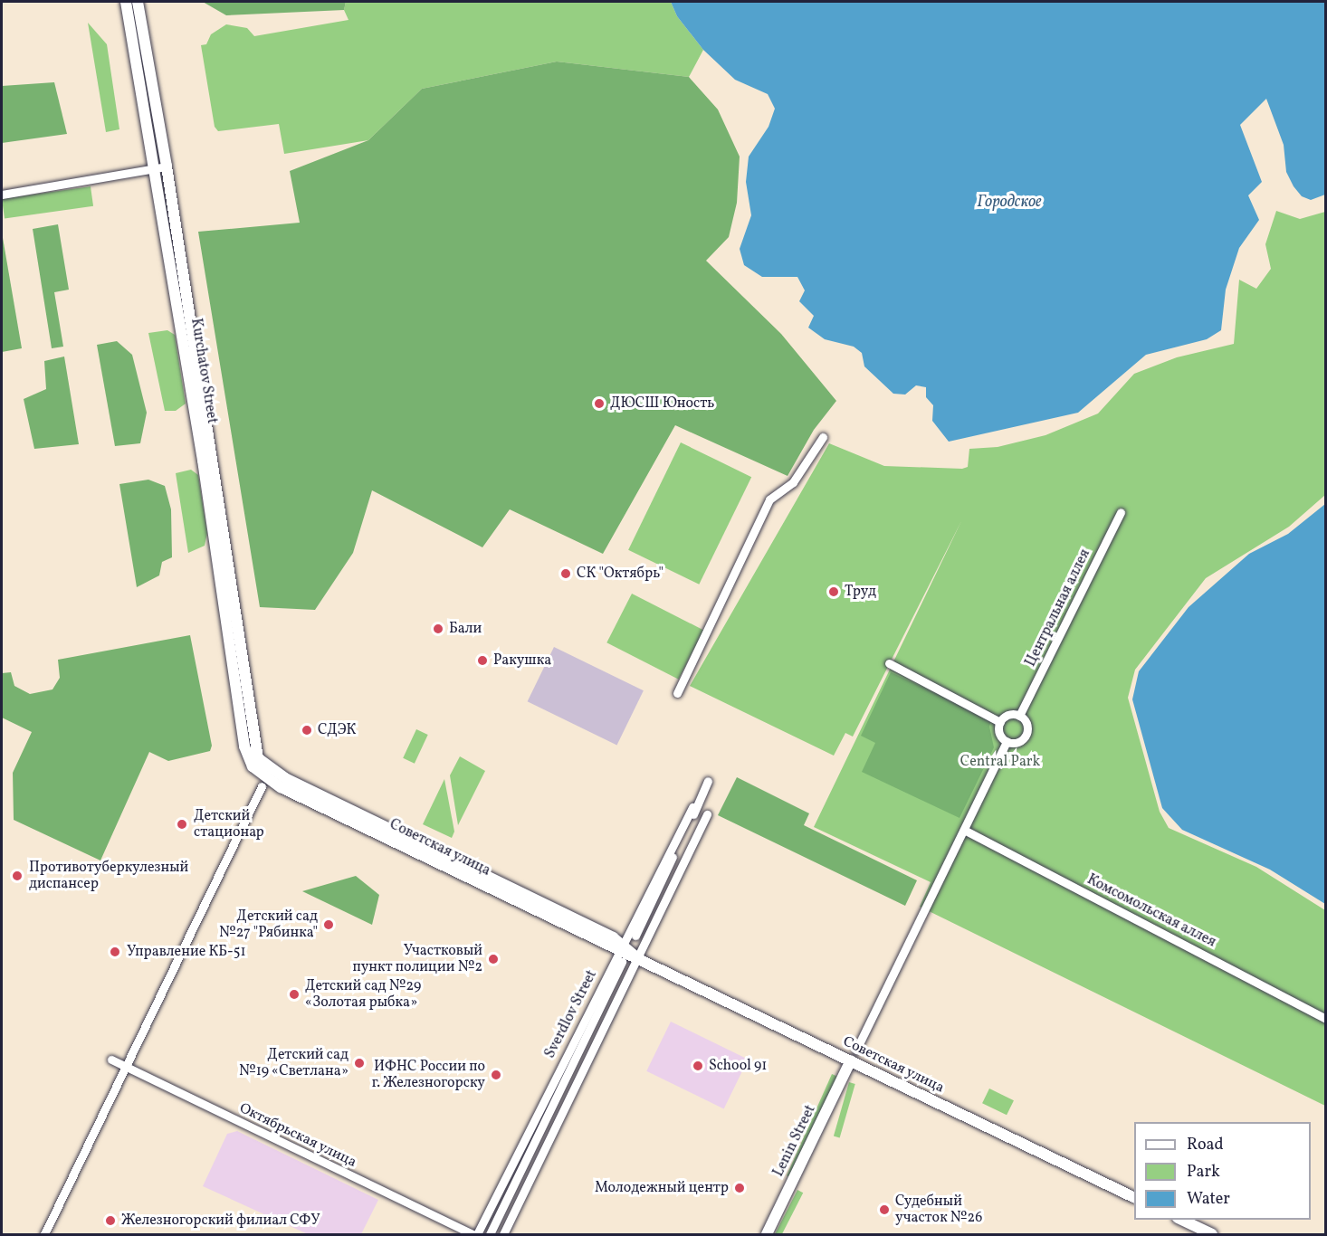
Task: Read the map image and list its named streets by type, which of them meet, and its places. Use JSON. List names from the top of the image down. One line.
{"streets":{"main road":["Kurchatov Street","Советская улица","Lenin Street"],"street":["Центральная аллея","Комсомольская аллея","Sverdlov Street","Октябрьская улица"]},"crossings":[["Kurchatov Street","Советская улица"],["Советская улица","Sverdlov Street"],["Советская улица","Lenin Street"]],"water":["Городское"],"parks":["Central Park"],"places":["ДЮСШ Юность","СК \"Октябрь\"","Труд","Бали","Ракушка","СДЭК","Детский стационар","Противотуберкулезный диспансер","Детский сад №27 \"Рябинка\"","Управление КБ-51","Участковый пункт полиции №2","Детский сад №29 «Золотая рыбка»","Детский сад №19 «Светлана»","School 91","ИФНС России по г. Железногорску","Молодежный центр","Судебный участок №26","Железногорский филиал СФУ"],"legend":["Road","Park","Water"]}
